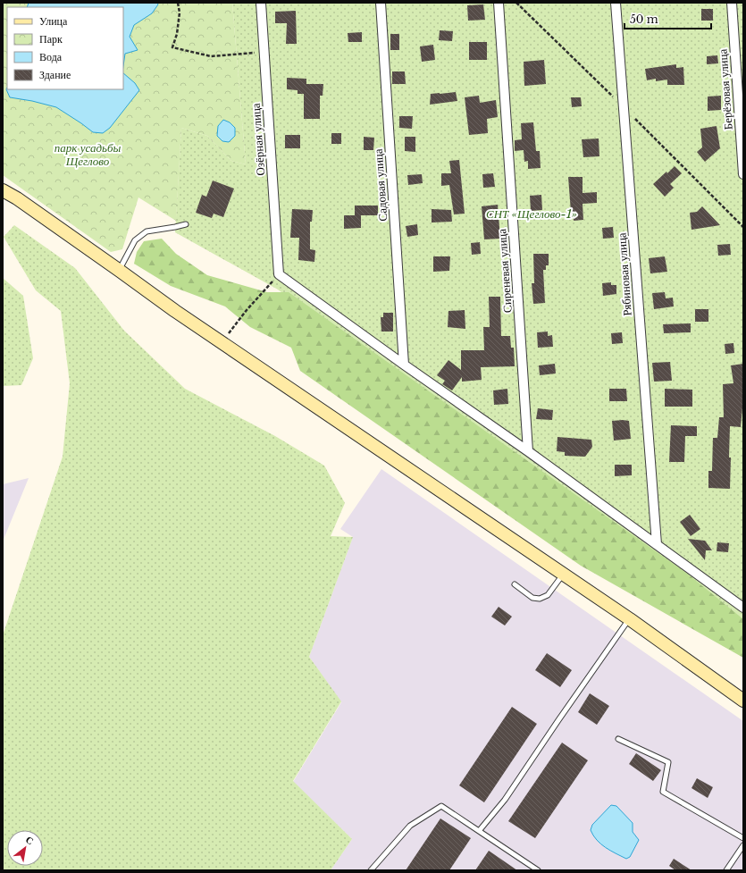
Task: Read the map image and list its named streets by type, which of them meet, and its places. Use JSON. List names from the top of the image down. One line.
{"streets":{"street":["Берёзовая улица","Озёрная улица","Садовая улица","Сиреневая улица","Рябиновая улица"]},"parks":["парк усадьбы Щеглово","СНТ «Щеглово-1»"],"legend":["Улица","Парк","Вода","Здание"],"scale_bar":"50 m","north":"top right"}
